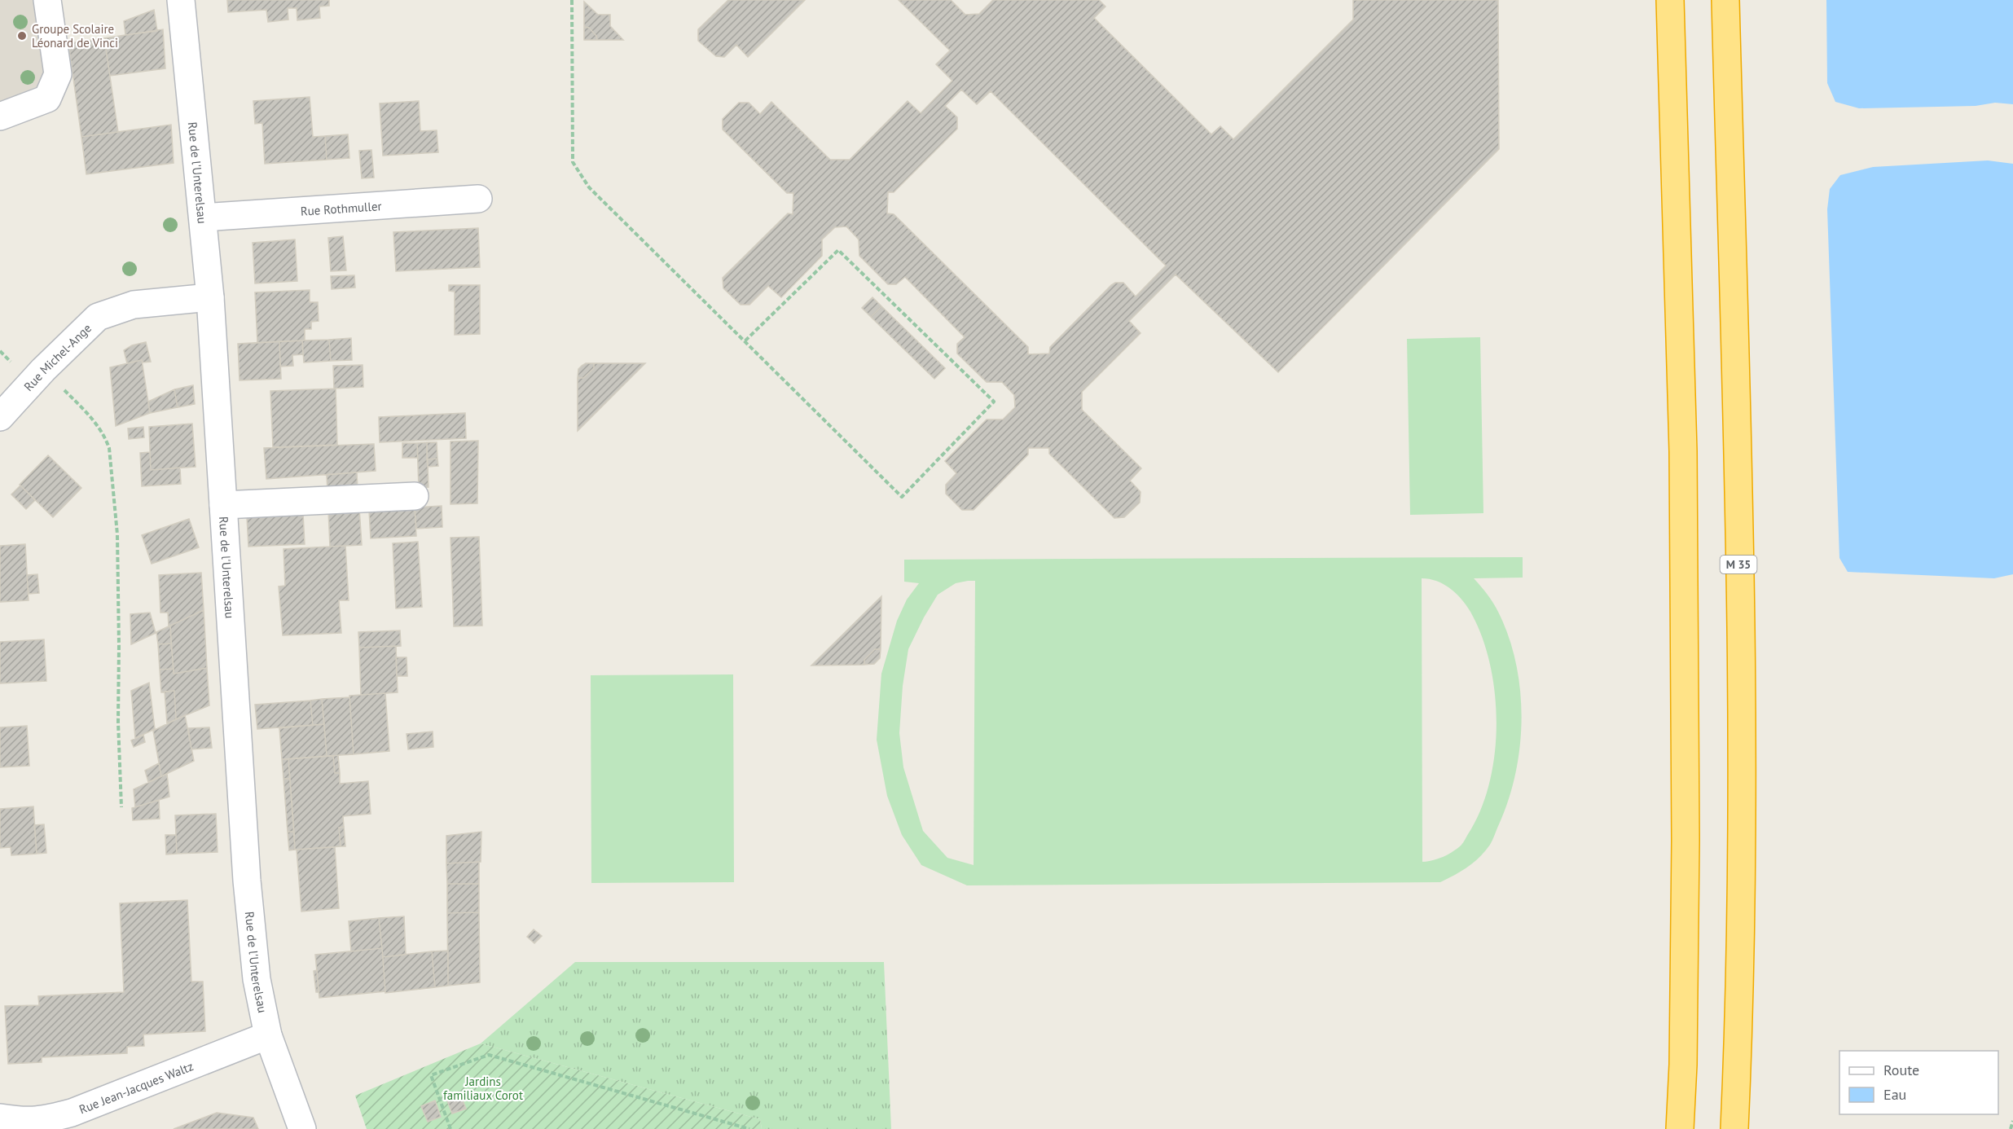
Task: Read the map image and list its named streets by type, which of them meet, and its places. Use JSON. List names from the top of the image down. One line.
{"streets":{"highway":["M 35"],"street":["Rue de l'Unterelsau","Rue Rothmuller","Rue Michel-Ange","Rue Jean-Jacques Waltz"]},"crossings":[["Rue de l'Unterelsau","Rue Rothmuller"],["Rue de l'Unterelsau","Rue Michel-Ange"],["Rue de l'Unterelsau","Rue Jean-Jacques Waltz"]],"parks":["Jardins familiaux Corot"],"places":["Groupe Scolaire Léonard de Vinci"],"legend":["Route","Eau"]}
